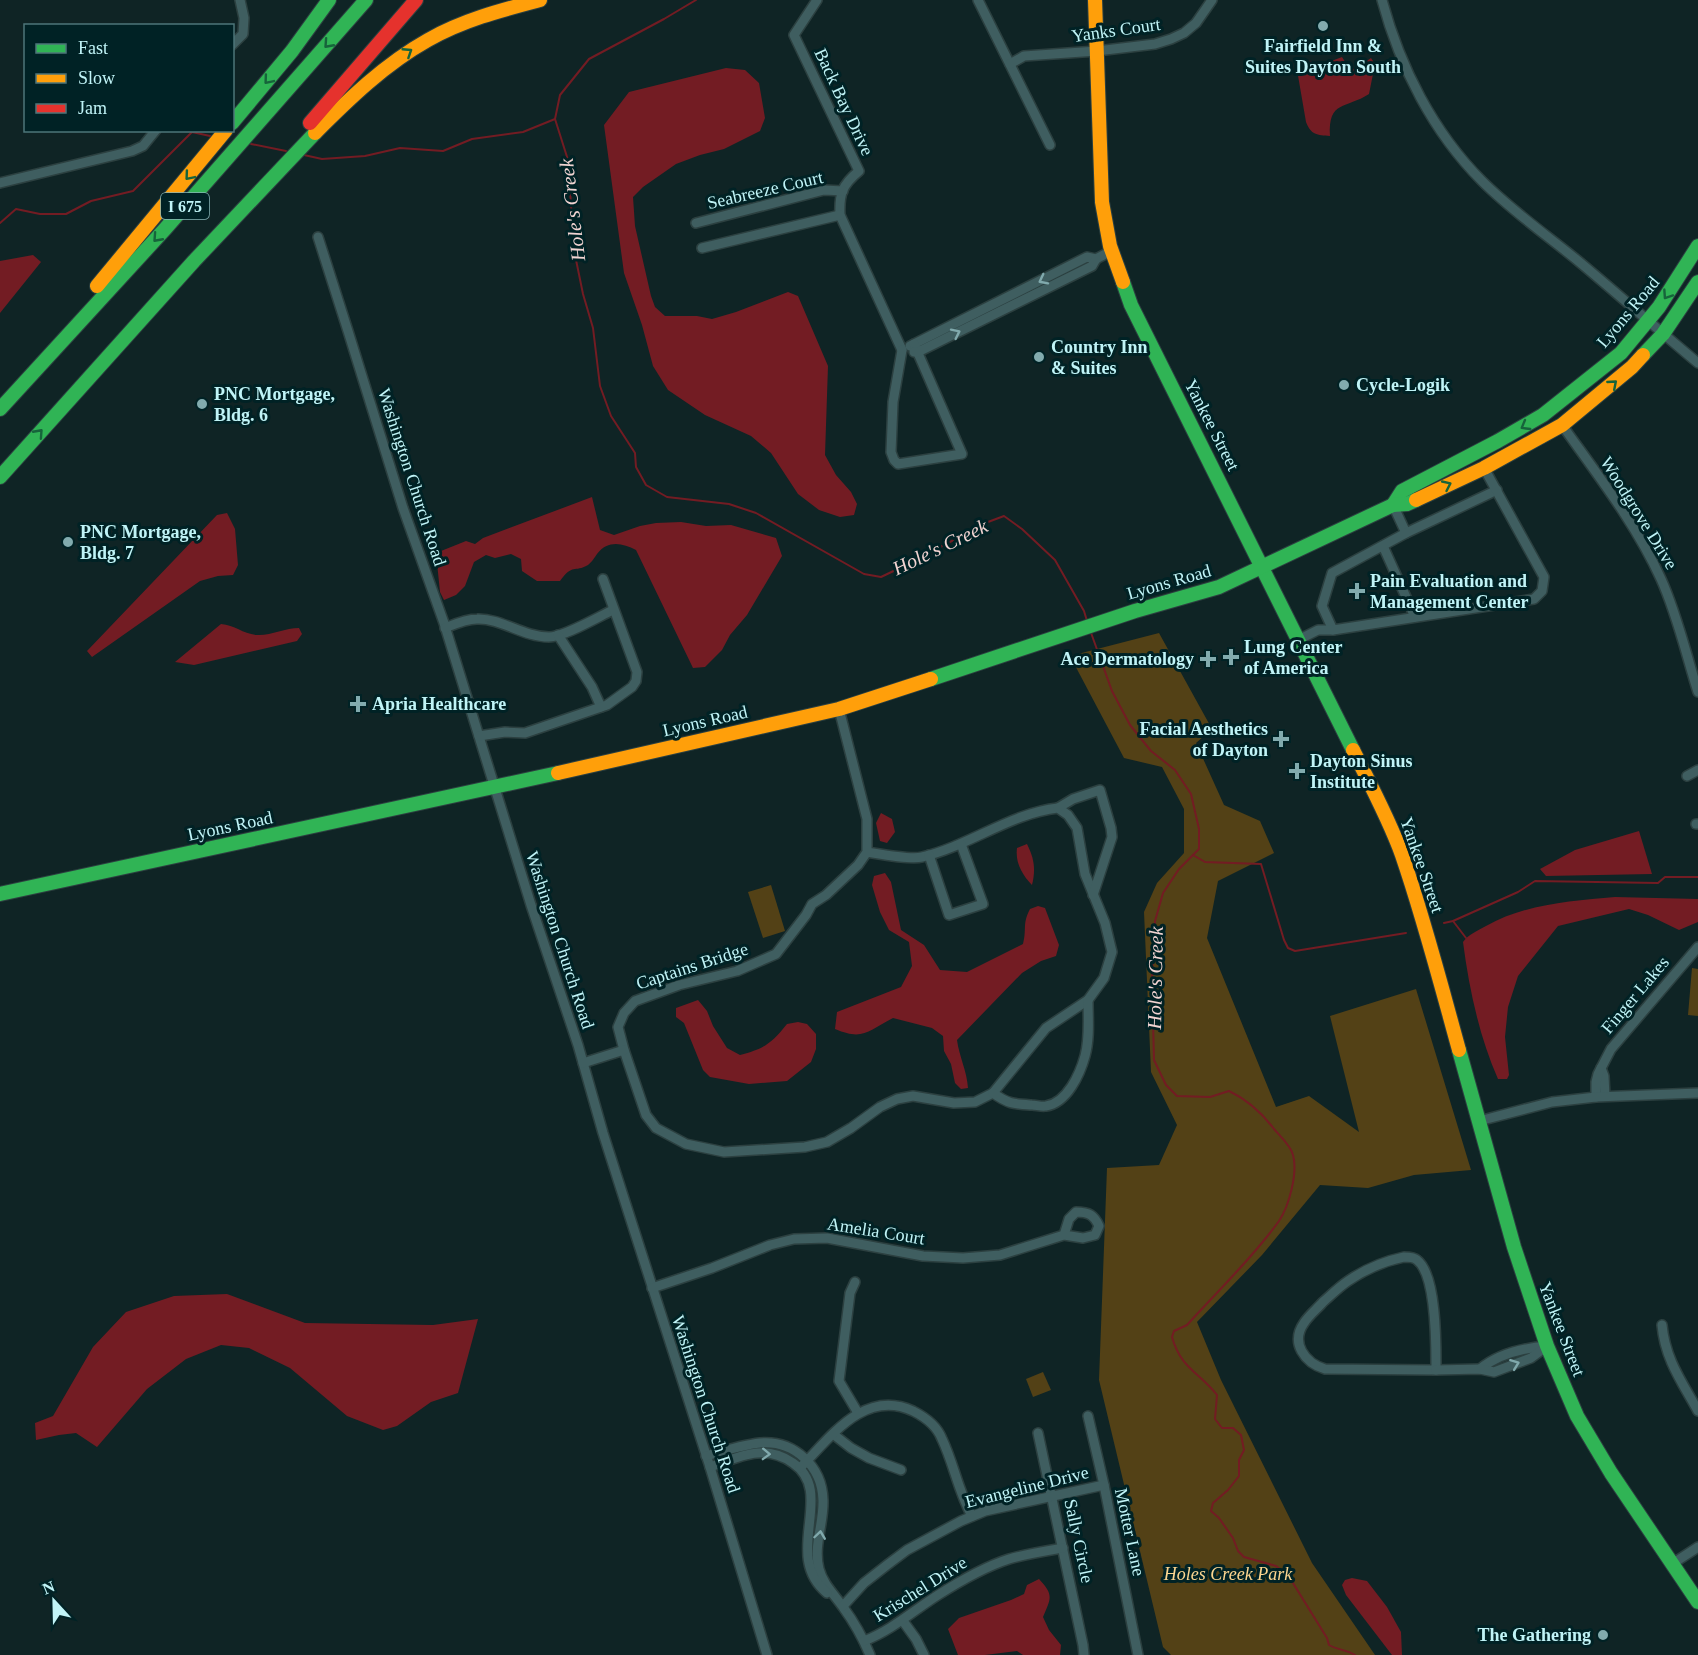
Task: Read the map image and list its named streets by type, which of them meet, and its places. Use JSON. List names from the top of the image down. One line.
{"streets":{"main road":["I 675","Lyons Road","Yankee Street"],"street":["Yanks Court","Back Bay Drive","Seabreeze Court","Washington Church Road","Woodgrove Drive","Captains Bridge","Finger Lakes","Amelia Court","Evangeline Drive","Motter Lane","Sally Circle","Krischel Drive"]},"crossings":[["Yanks Court","Yankee Street"],["Back Bay Drive","Seabreeze Court"],["Lyons Road","Yankee Street"],["Lyons Road","Washington Church Road"],["Lyons Road","Woodgrove Drive"],["Washington Church Road","Amelia Court"],["Evangeline Drive","Motter Lane"],["Evangeline Drive","Sally Circle"],["Sally Circle","Krischel Drive"]],"water":["Hole's Creek"],"parks":["Holes Creek Park"],"places":{"other":["Fairfield Inn & Suites Dayton South","Country Inn & Suites","Cycle-Logik","PNC Mortgage, Bldg. 6","PNC Mortgage, Bldg. 7","The Gathering"],"health":["Pain Evaluation and Management Center","Lung Center of America","Ace Dermatology","Apria Healthcare","Facial Aesthetics of Dayton","Dayton Sinus Institute"]},"legend":["Fast","Slow","Jam"],"north":"top"}
